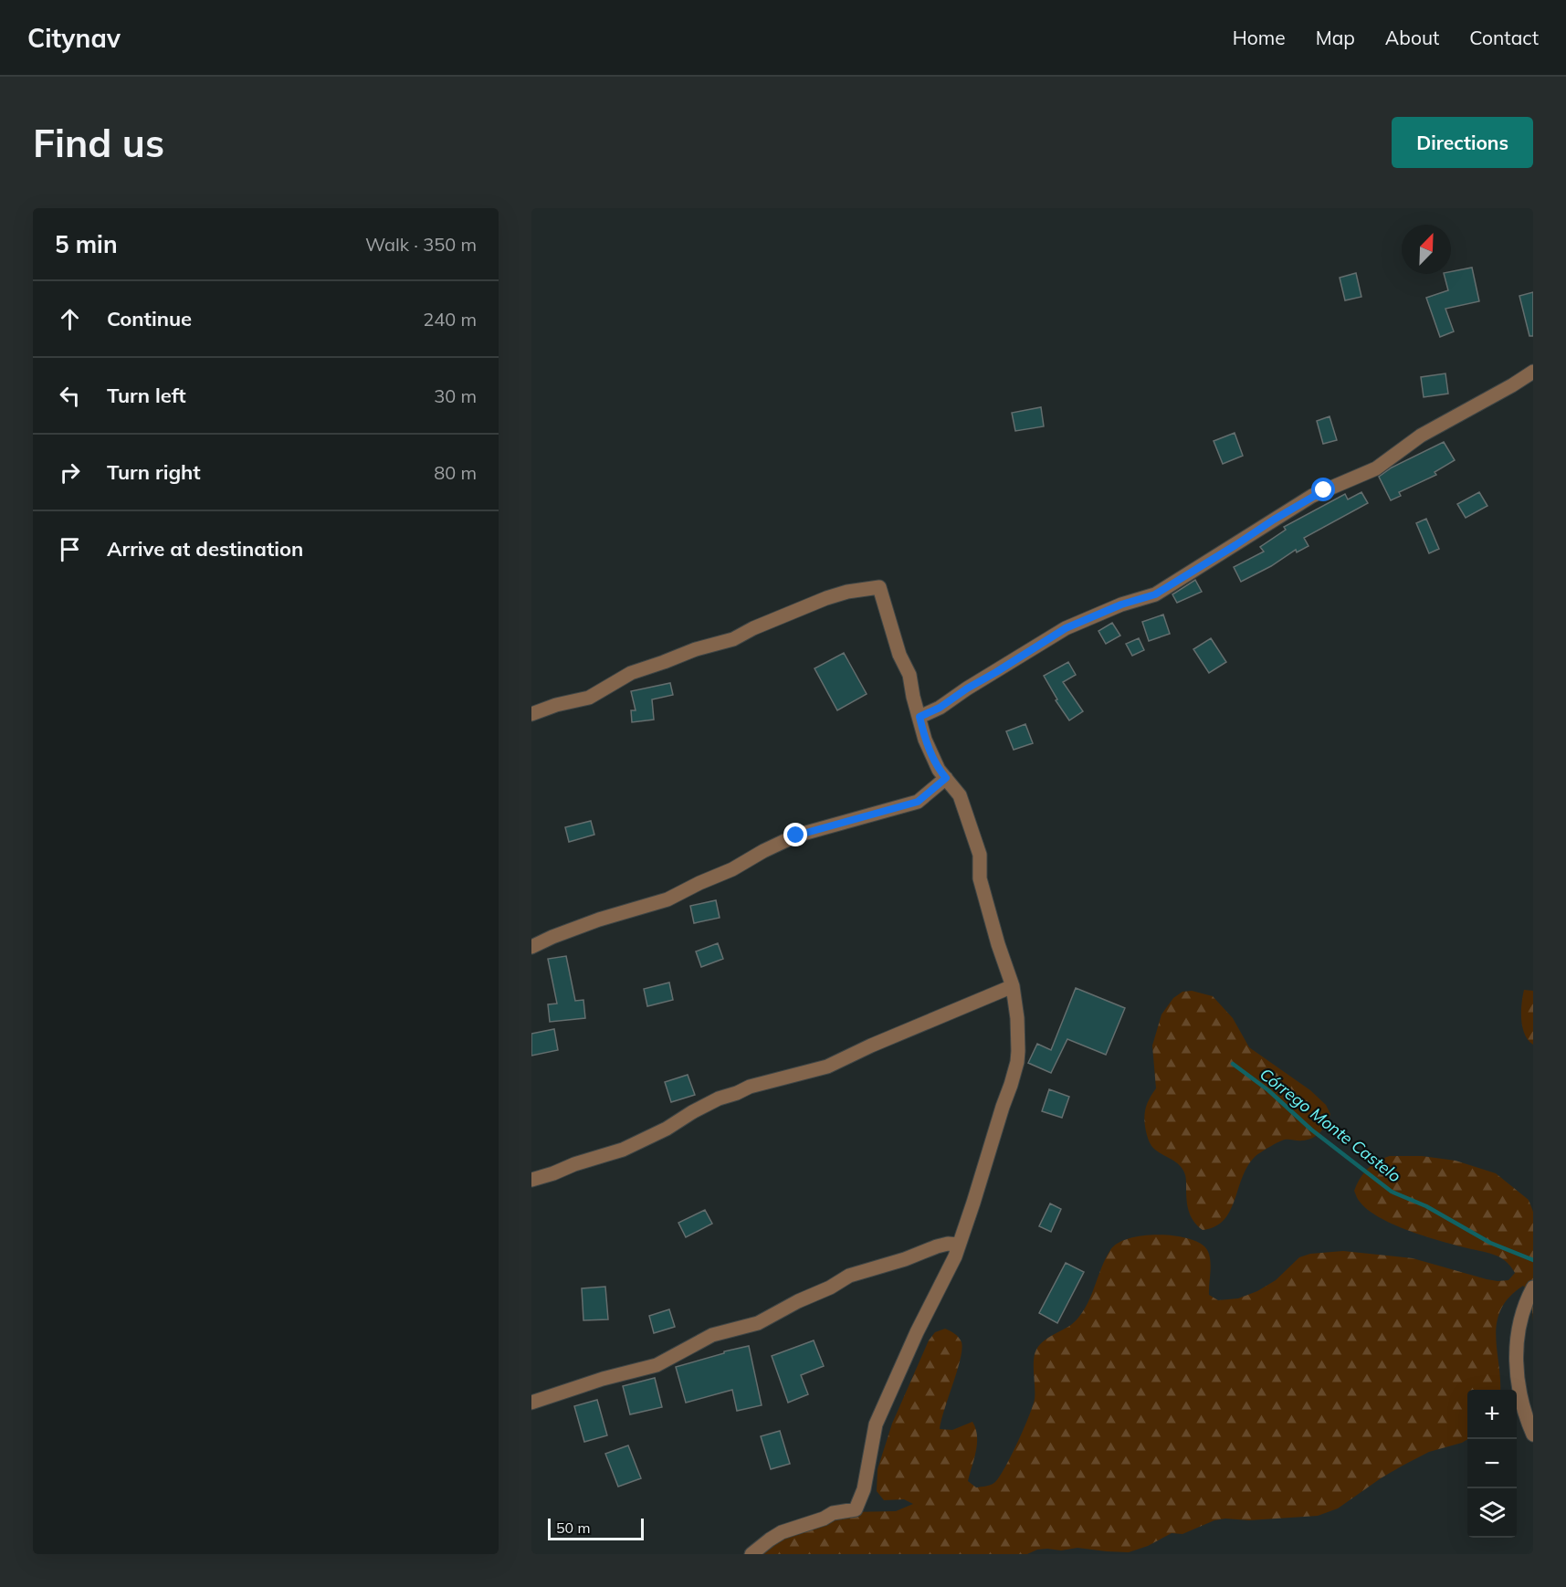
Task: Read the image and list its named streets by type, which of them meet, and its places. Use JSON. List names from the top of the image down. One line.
{"water":["Córrego Monte Castelo"],"scale_bar":"50 m","north":"top right","page":{"header":"Citynav","nav":["Home","Map","About","Contact"],"buttons":"Directions","title":"Find us","heading":["5 min","Walk · 350 m"],"list":[["Continue","240 m"],["Turn left","30 m"],["Turn right","80 m"],"Arrive at destination"],"map_buttons":["+","−"],"scale":"50 m"}}
